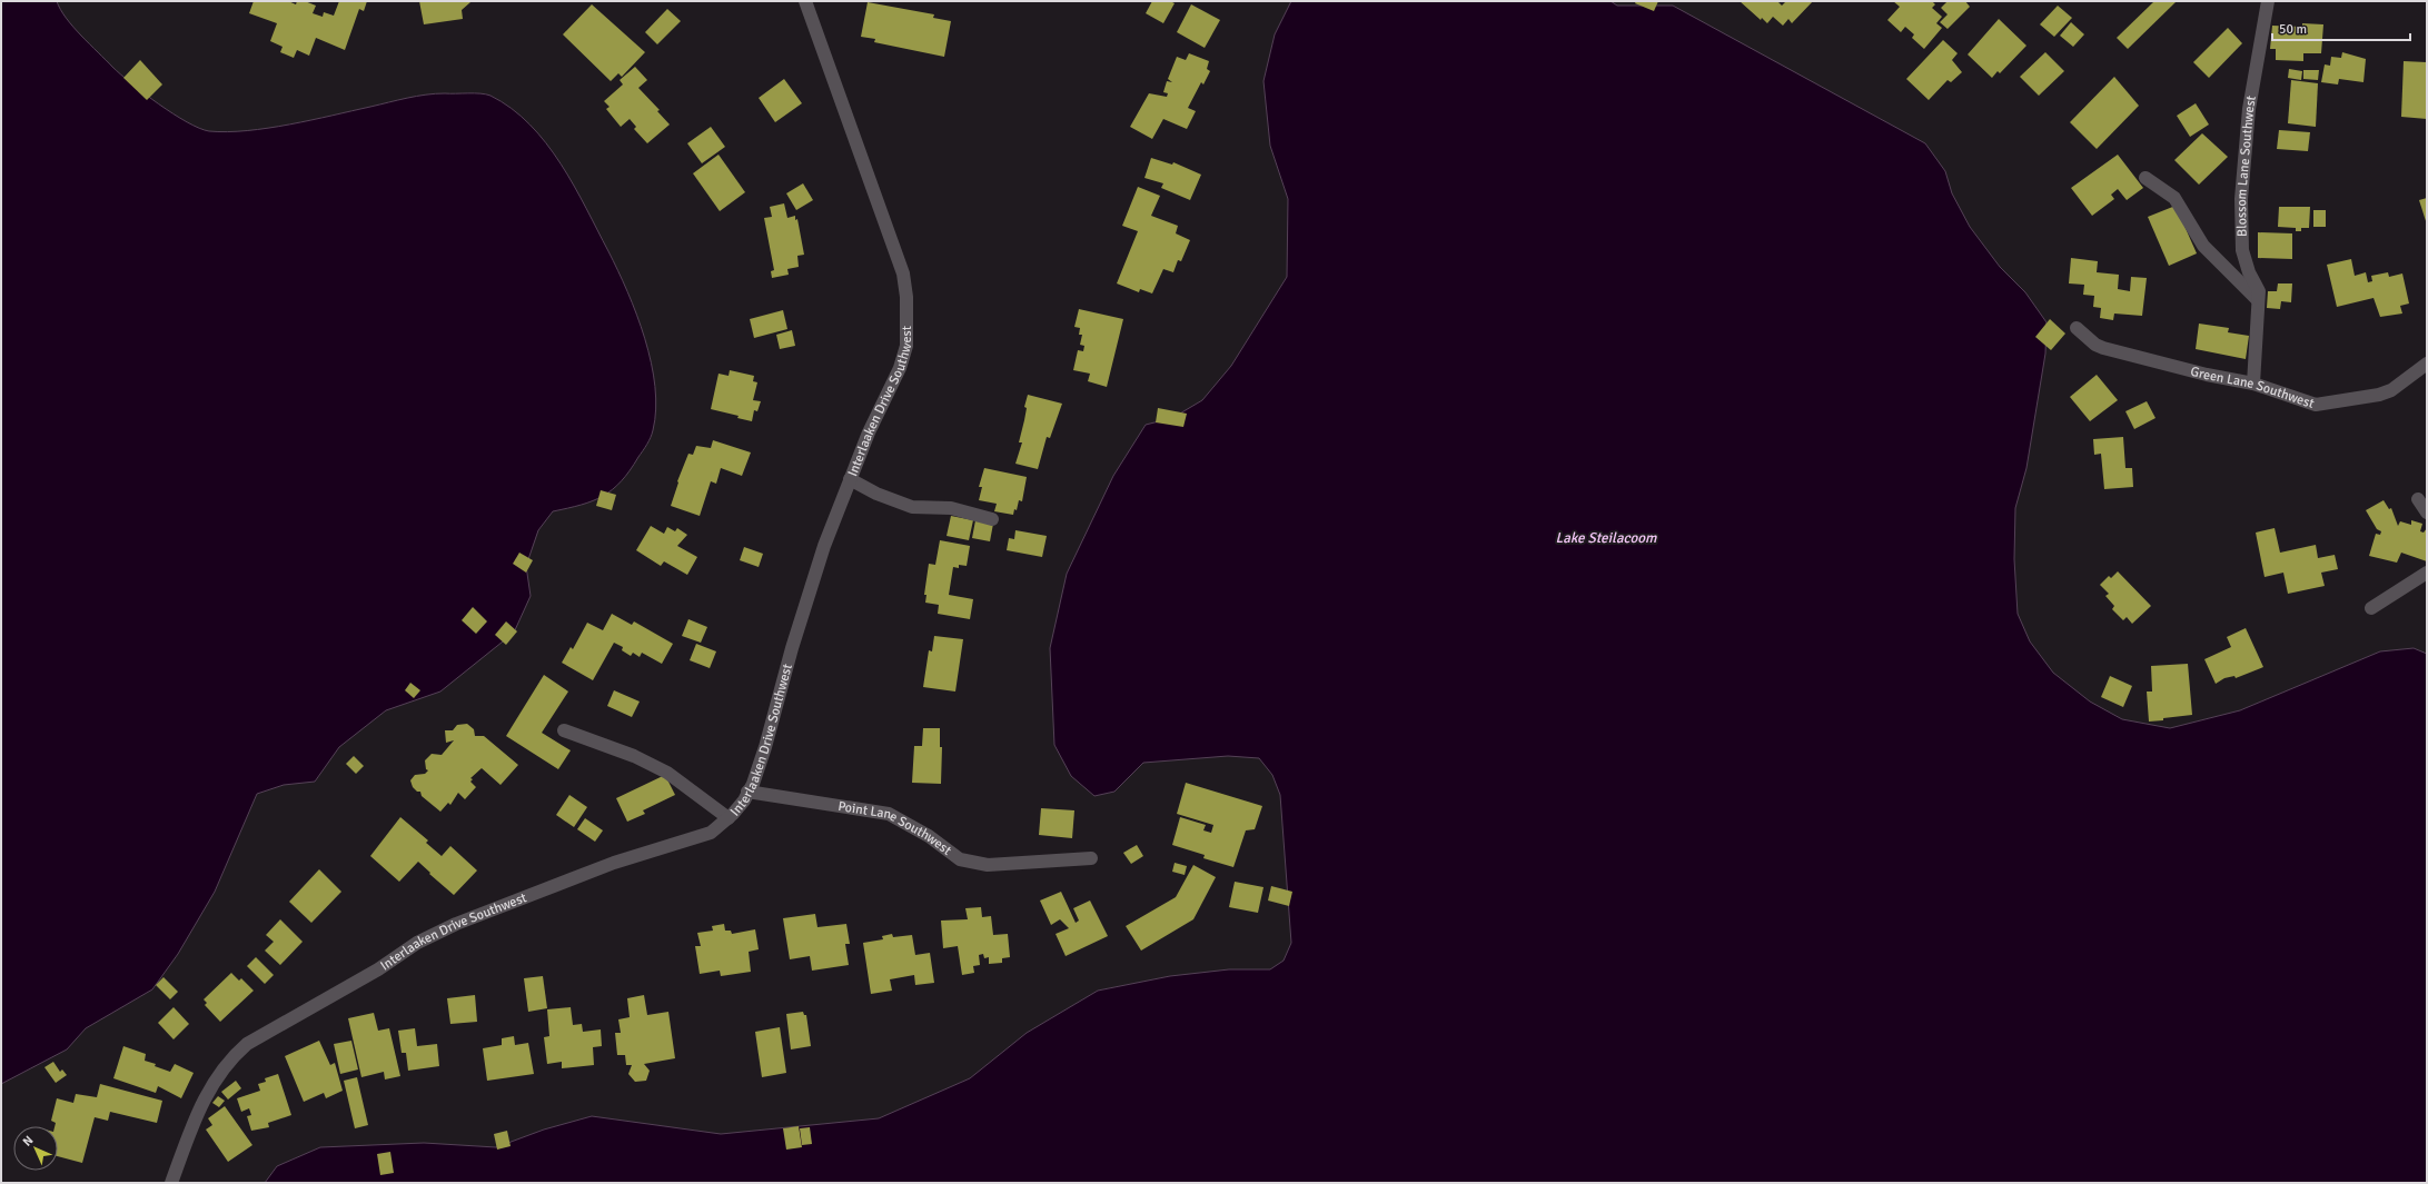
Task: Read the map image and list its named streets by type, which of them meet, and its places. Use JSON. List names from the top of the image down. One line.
{"streets":{"street":["Blossom Lane Southwest","Green Lane Southwest","Interlaaken Drive Southwest","Point Lane Southwest"]},"crossings":[["Blossom Lane Southwest","Green Lane Southwest"],["Interlaaken Drive Southwest","Point Lane Southwest"]],"water":["Lake Steilacoom"],"scale_bar":"50 m","north":"top left"}
